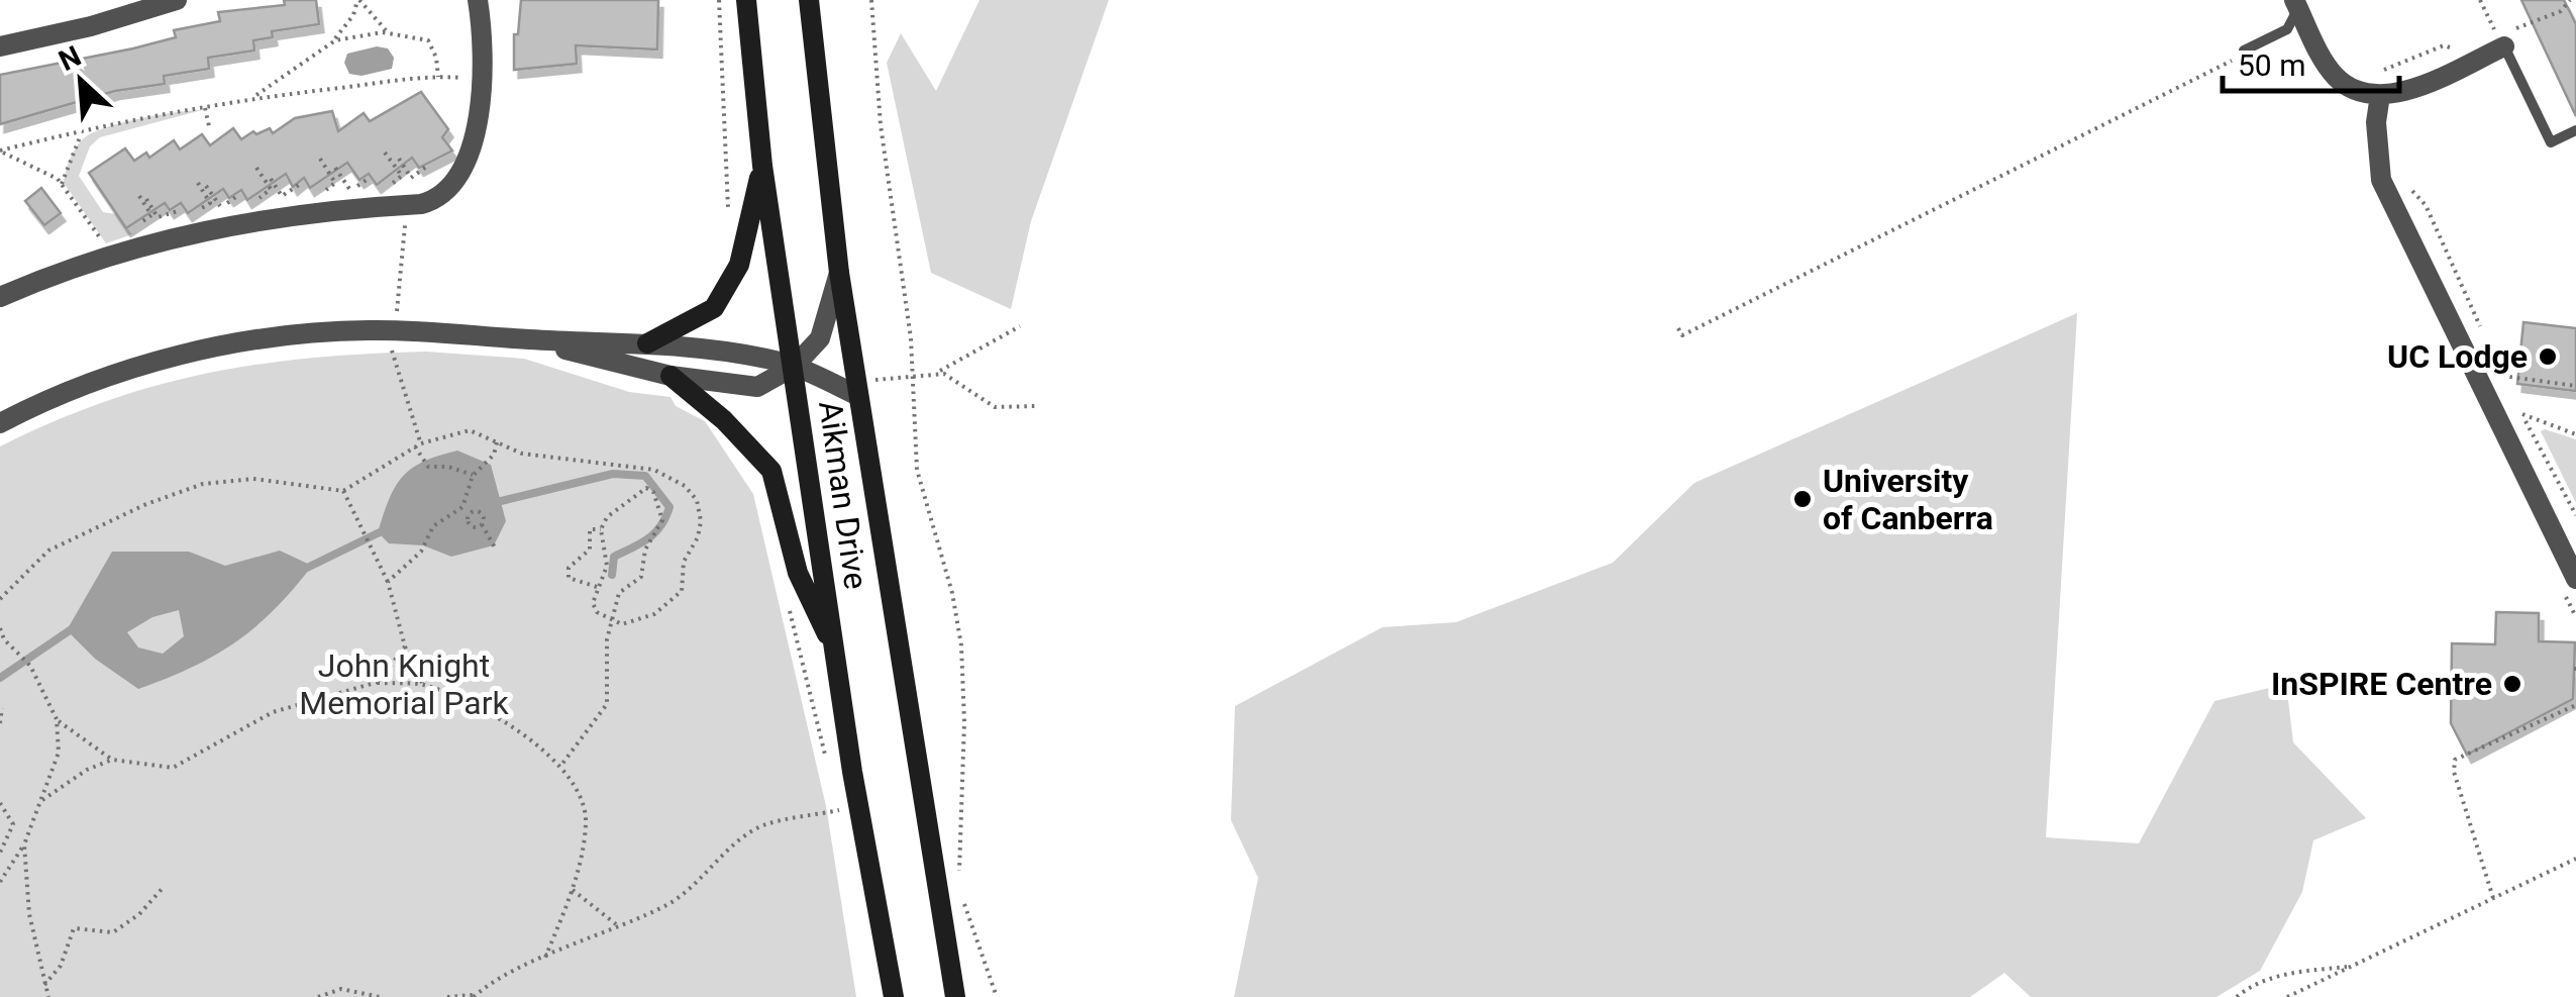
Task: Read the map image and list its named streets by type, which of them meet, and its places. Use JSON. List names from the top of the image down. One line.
{"streets":{"main road":["Aikman Drive"]},"parks":["John Knight Memorial Park"],"places":["UC Lodge","University of Canberra","InSPIRE Centre"],"scale_bar":"50 m","north":"top left"}
